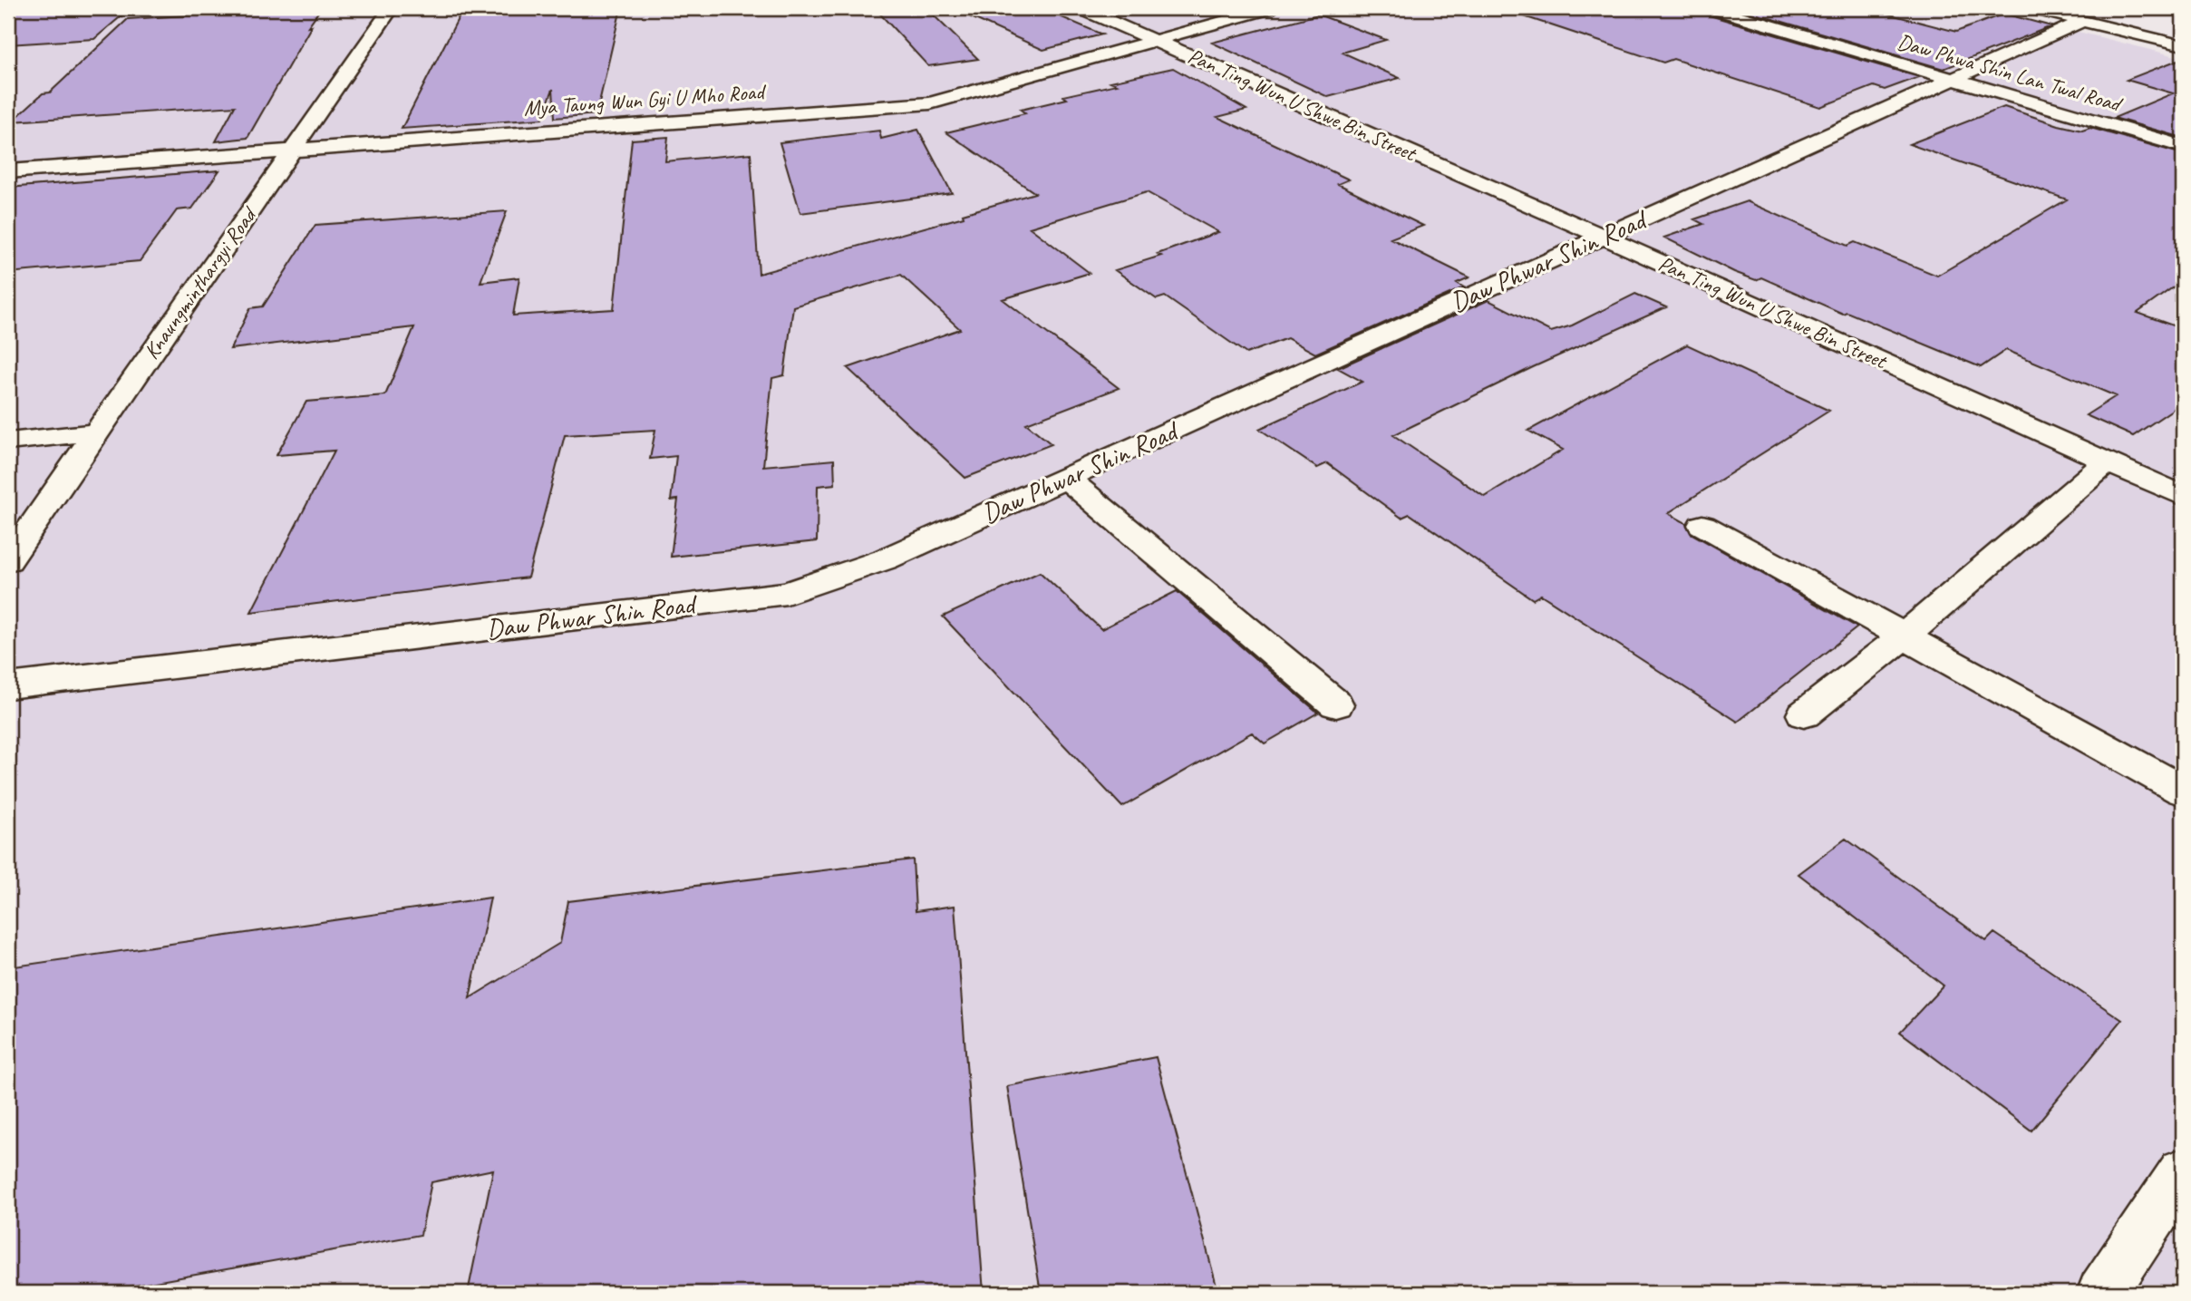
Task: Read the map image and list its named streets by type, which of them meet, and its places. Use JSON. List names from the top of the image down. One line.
{"streets":{"street":["Daw Phwa Shin Lan Twal Road","Mya Taung Wun Gyi U Mho Road","Pan Ting Wun U Shwe Bin Street","Daw Phwar Shin Road","Knaungminthargyi Road"]},"crossings":[["Daw Phwa Shin Lan Twal Road","Daw Phwar Shin Road"],["Mya Taung Wun Gyi U Mho Road","Pan Ting Wun U Shwe Bin Street"],["Mya Taung Wun Gyi U Mho Road","Knaungminthargyi Road"],["Pan Ting Wun U Shwe Bin Street","Daw Phwar Shin Road"]]}
